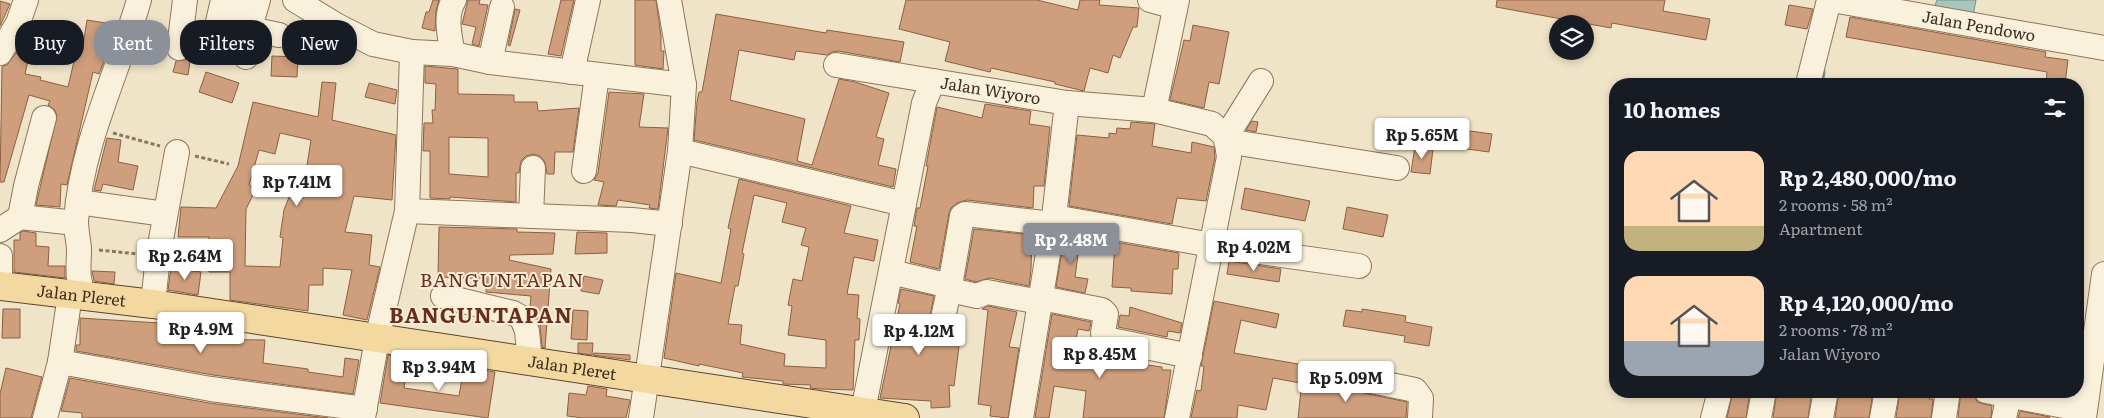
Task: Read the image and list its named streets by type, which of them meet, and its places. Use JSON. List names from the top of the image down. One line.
{"streets":{"main road":["Jalan Pleret"],"street":["Jalan Pendowo","Jalan Wiyoro"]},"crossings":[["Jalan Wiyoro","Jalan Pleret"]],"districts":["BANGUNTAPAN","BANGUNTAPAN"],"page":{"chip":["Buy","Rent","Filters","New"],"heading":"10 homes","price":["Rp 5.65M","Rp 7.41M","Rp 2.48M","Rp 4.02M","Rp 2.64M","Rp 4.9M","Rp 4.12M","Rp 8.45M","Rp 3.94M","Rp 5.09M"],"list":[{"name":"Rp 2,480,000/mo","note":"2 rooms · 58 m² · Apartment"},{"name":"Rp 4,120,000/mo","note":"2 rooms · 78 m² · Jalan Wiyoro"}]}}
